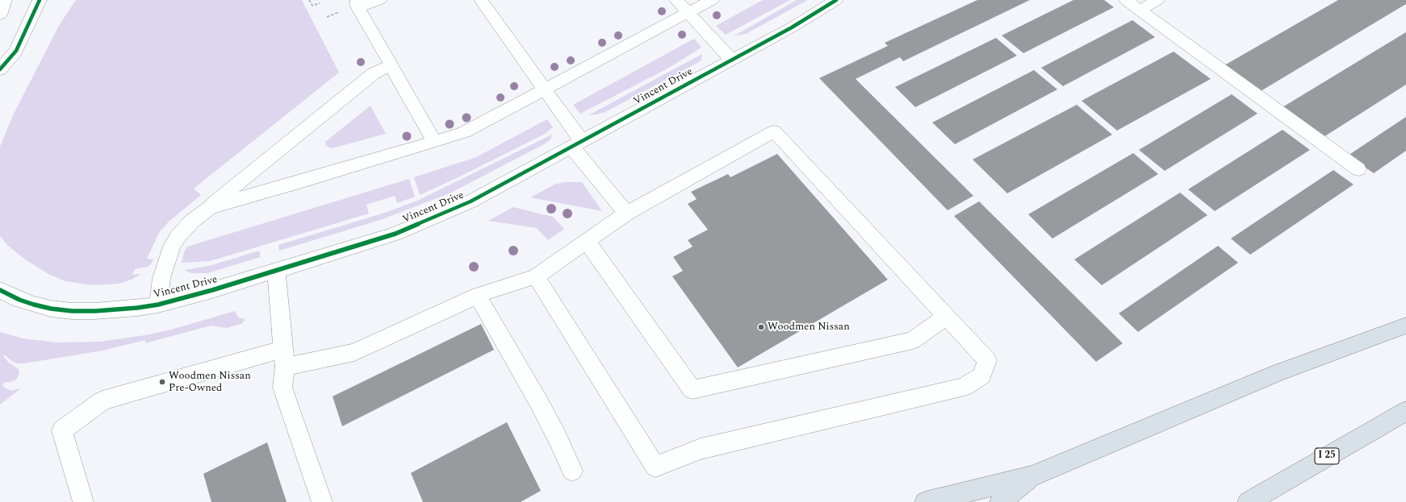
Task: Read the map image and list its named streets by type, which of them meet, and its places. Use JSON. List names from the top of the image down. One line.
{"streets":{"highway":["I 25"],"street":["Vincent Drive"]},"places":["Woodmen Nissan","Woodmen Nissan Pre-Owned"]}
